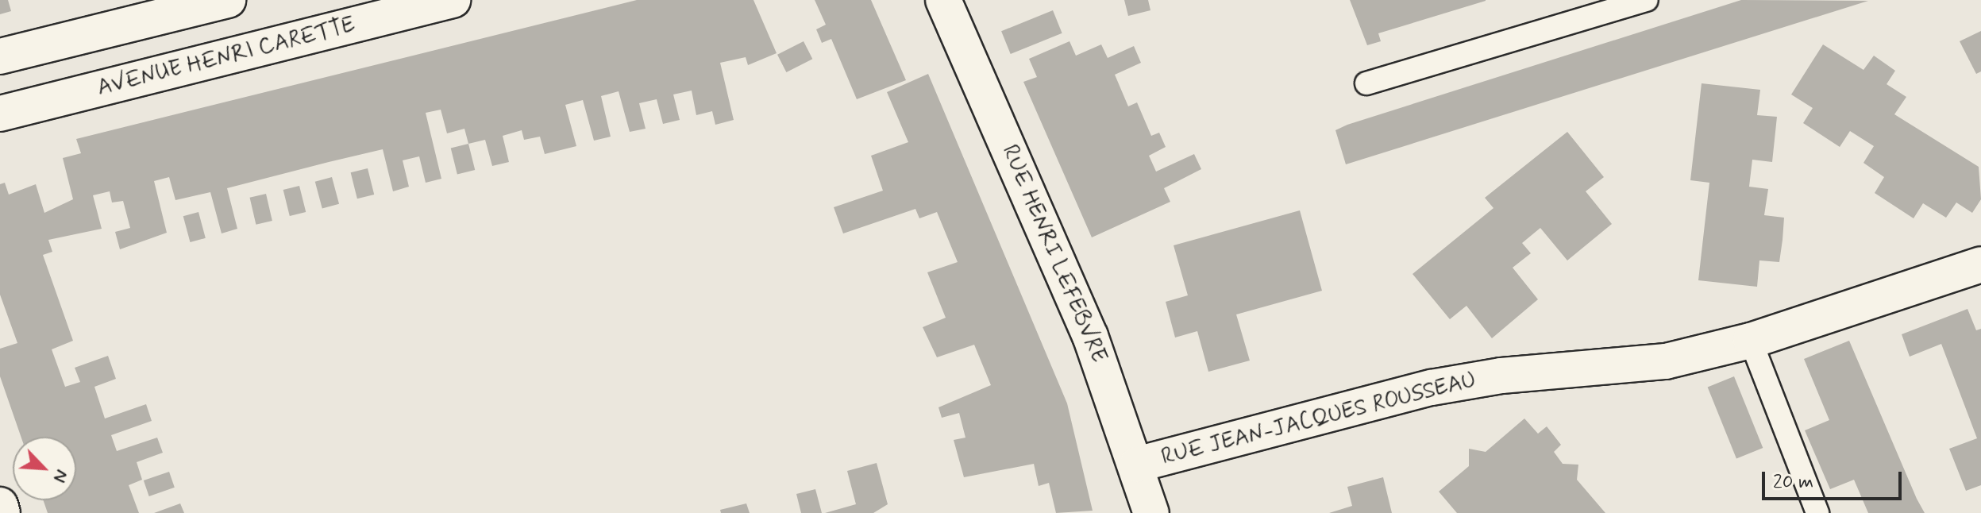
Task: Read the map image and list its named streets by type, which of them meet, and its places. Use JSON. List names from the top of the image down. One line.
{"streets":{"street":["AVENUE HENRI CARETTE","RUE HENRI LEFEBVRE","RUE JEAN-JACQUES ROUSSEAU"]},"crossings":[["RUE HENRI LEFEBVRE","RUE JEAN-JACQUES ROUSSEAU"]],"scale_bar":"20 m","north":"bottom right"}
